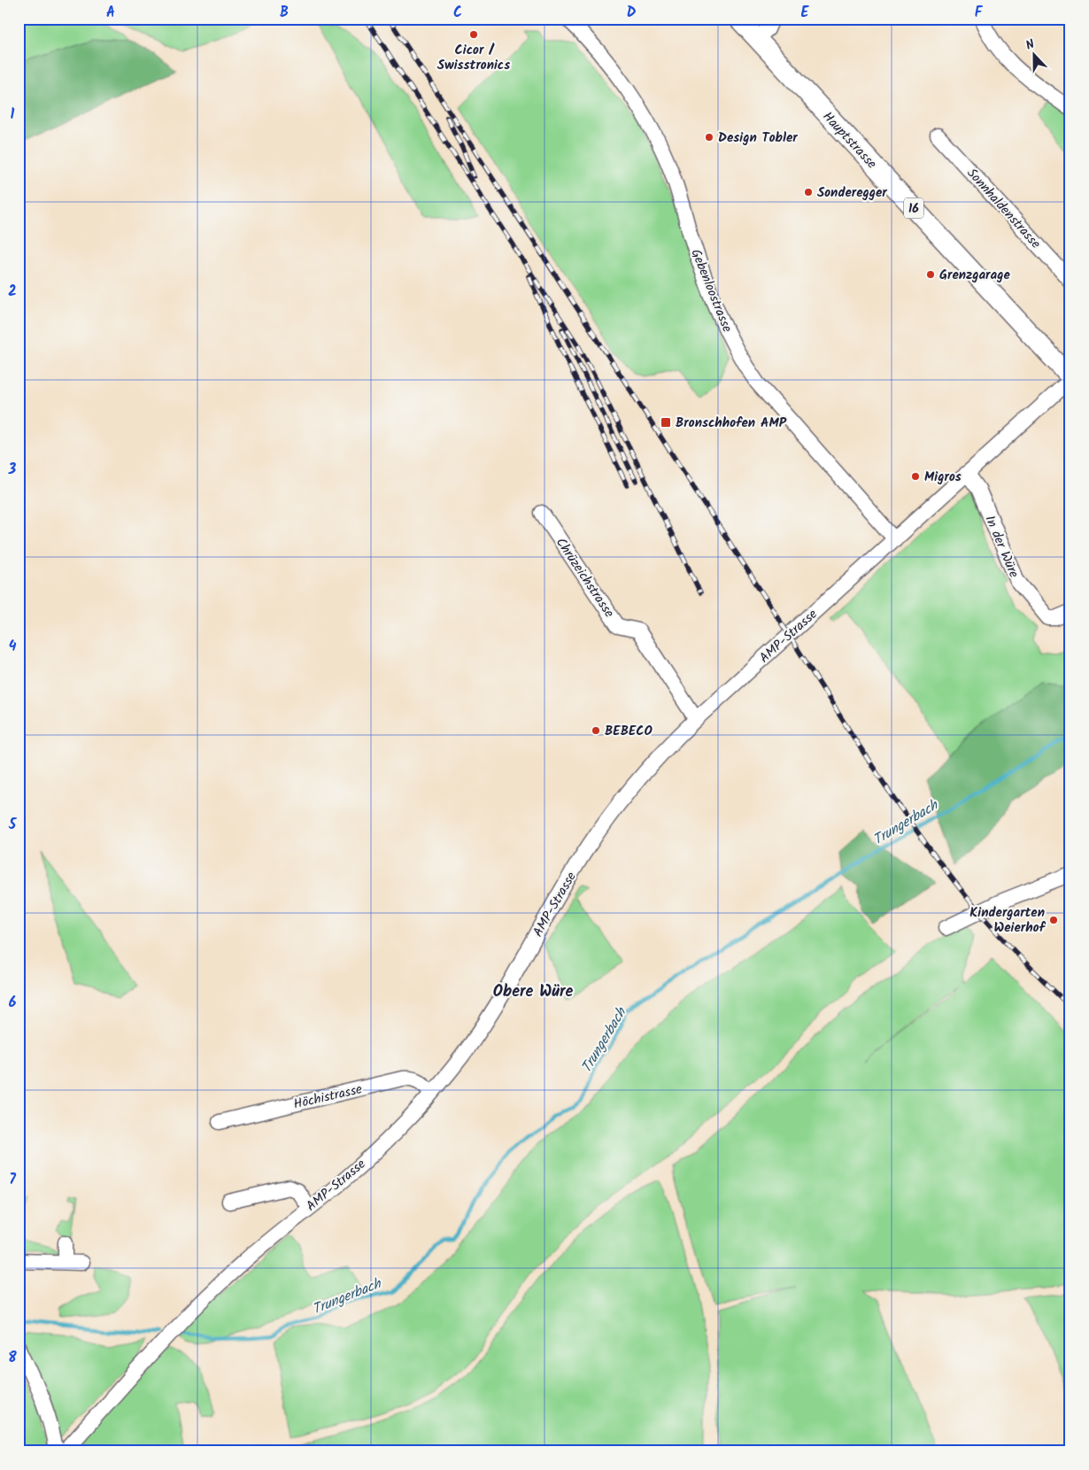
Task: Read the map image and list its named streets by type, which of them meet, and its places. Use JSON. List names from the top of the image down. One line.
{"streets":{"main road":["Hauptstrasse","16"],"street":["Sonnhaldenstrasse","Gebenloostrasse","In der Würe","Chrüzeichstrasse","AMP-Strasse","Höchistrasse"]},"crossings":[["Hauptstrasse","AMP-Strasse"],["Gebenloostrasse","AMP-Strasse"],["In der Würe","AMP-Strasse"],["Chrüzeichstrasse","AMP-Strasse"],["AMP-Strasse","Höchistrasse"]],"districts":["Obere Würe"],"water":["Trungerbach"],"places":{"other":["Cicor / Swisstronics","Design Tobler","Sonderegger","Grenzgarage","Migros","BEBECO","Kindergarten Weierhof"],"transit":["Bronschhofen AMP"]},"north":"top","grid":{"columns":["A","B","C","D","E","F"],"rows":["1","2","3","4","5","6","7","8"]}}
